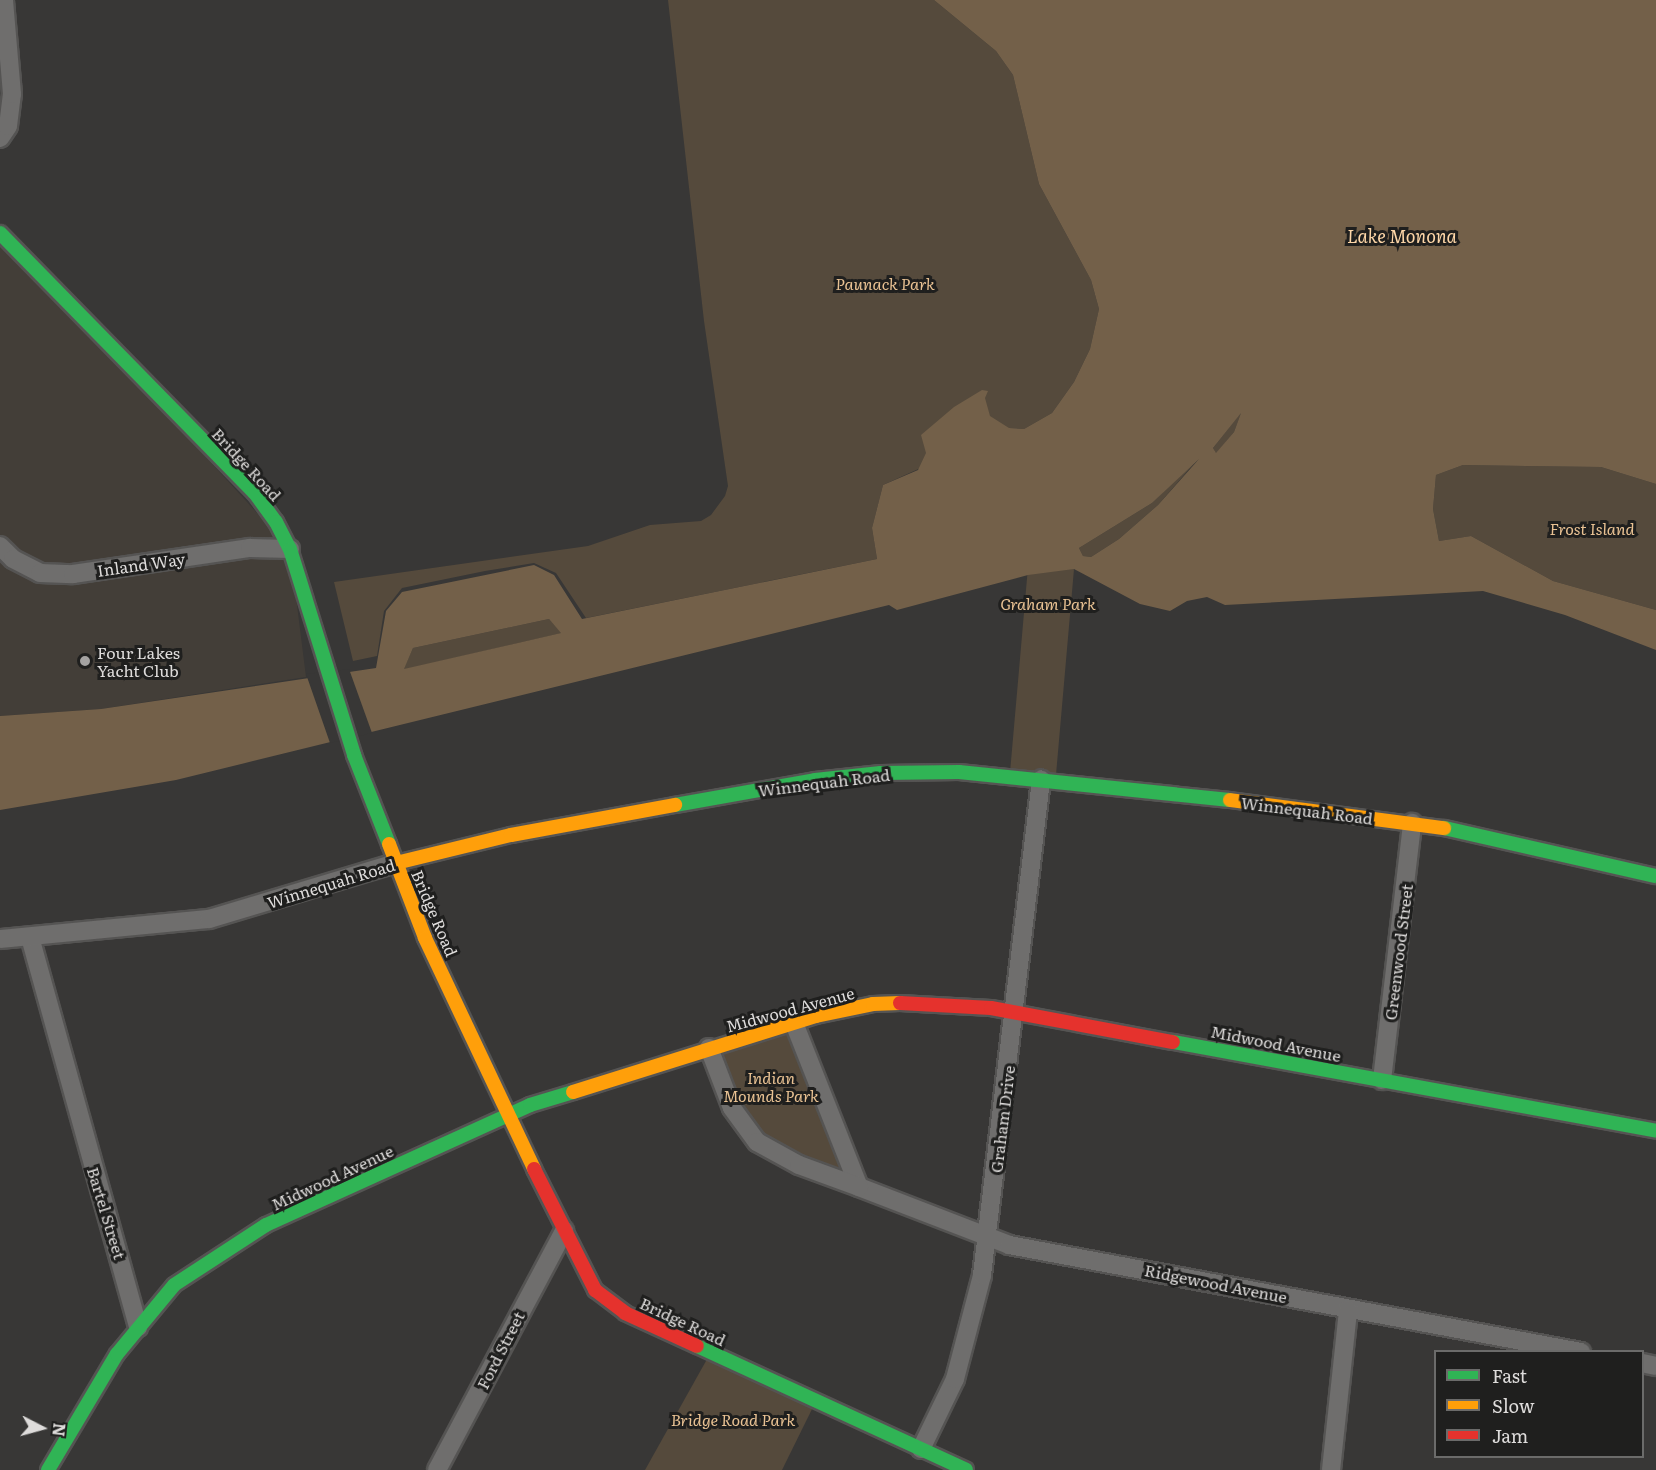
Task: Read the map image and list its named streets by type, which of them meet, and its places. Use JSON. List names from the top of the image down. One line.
{"streets":{"street":["Bridge Road","Inland Way","Winnequah Road","Greenwood Street","Midwood Avenue","Graham Drive","Bartel Street","Ridgewood Avenue","Ford Street"]},"crossings":[["Bridge Road","Inland Way"],["Bridge Road","Winnequah Road"],["Bridge Road","Midwood Avenue"],["Bridge Road","Graham Drive"],["Bridge Road","Ford Street"],["Winnequah Road","Greenwood Street"],["Winnequah Road","Graham Drive"],["Winnequah Road","Bartel Street"],["Greenwood Street","Midwood Avenue"],["Midwood Avenue","Graham Drive"],["Midwood Avenue","Bartel Street"],["Midwood Avenue","Ridgewood Avenue"],["Graham Drive","Ridgewood Avenue"]],"water":["Lake Monona"],"parks":["Paunack Park","Frost Island","Graham Park","Indian Mounds Park","Bridge Road Park"],"places":["Four Lakes Yacht Club"],"legend":["Fast","Slow","Jam"],"north":"right"}
